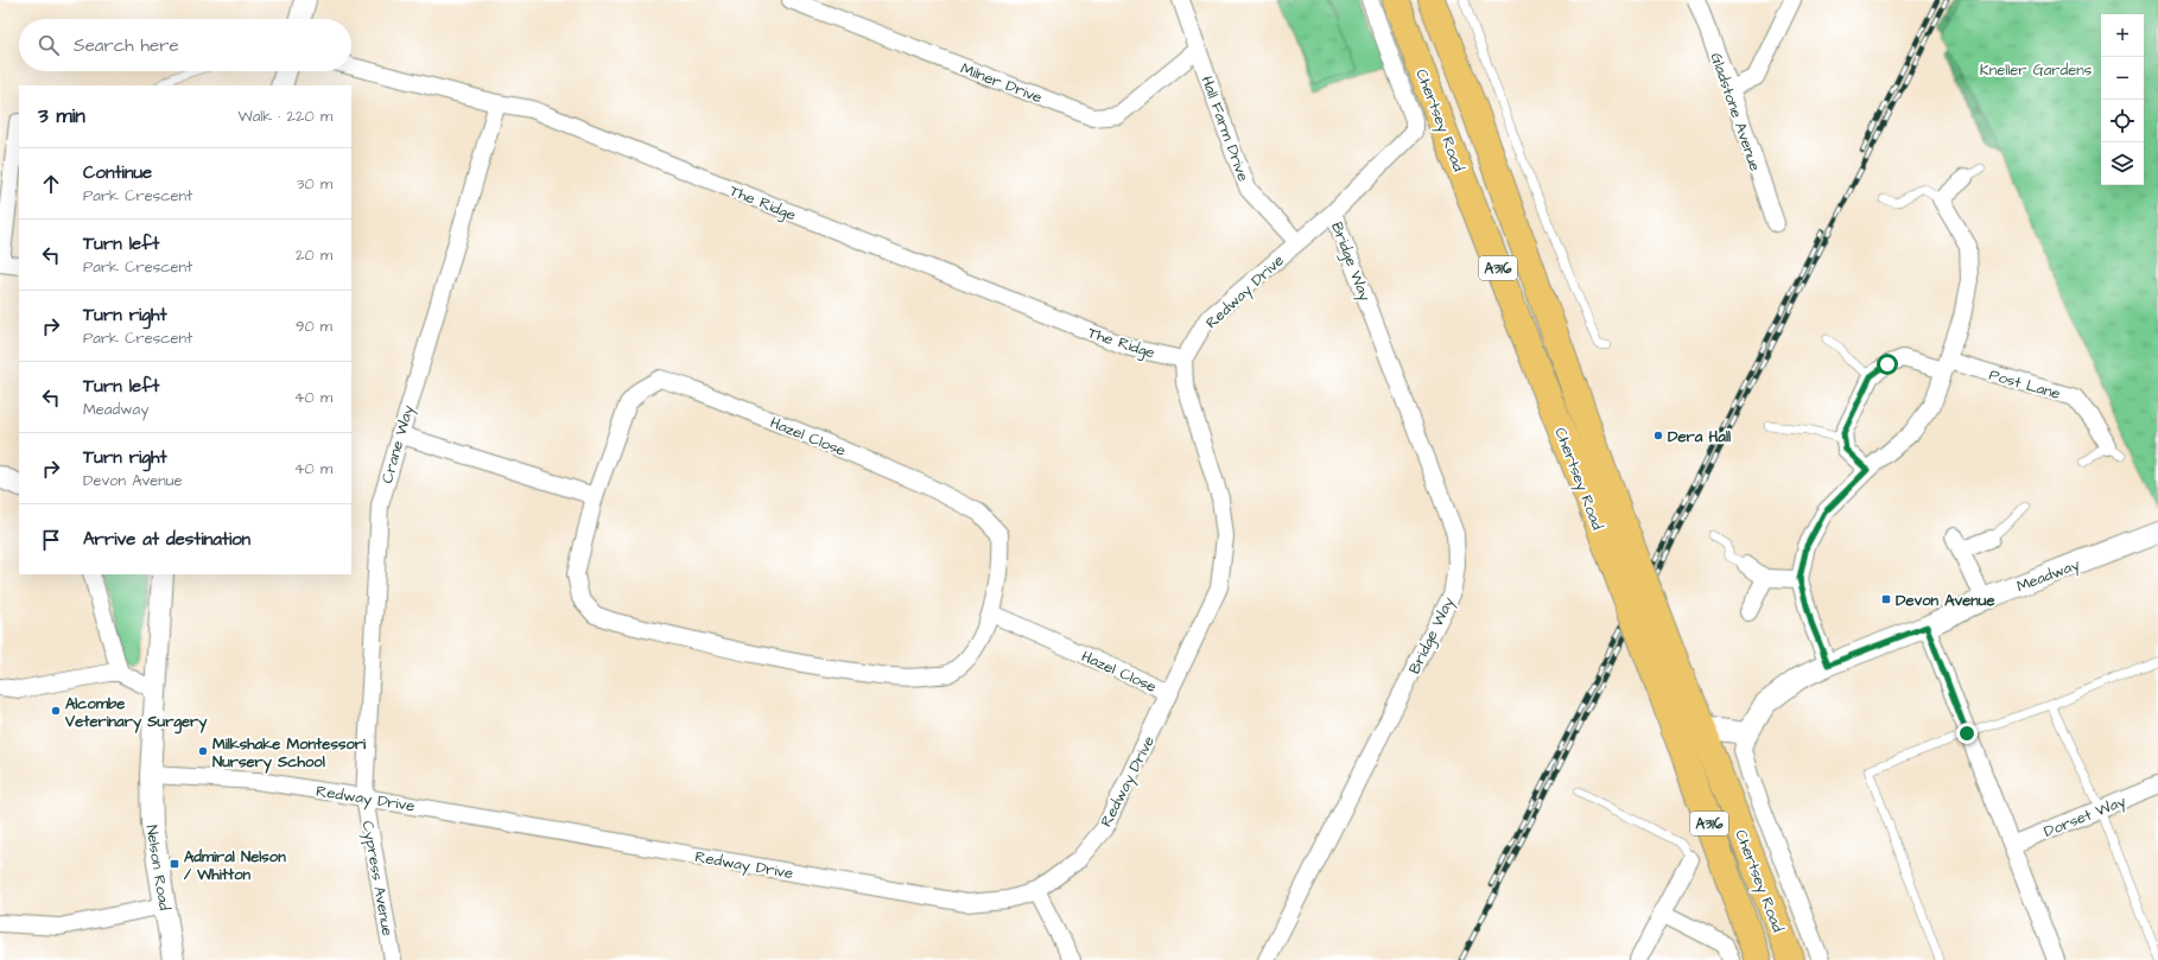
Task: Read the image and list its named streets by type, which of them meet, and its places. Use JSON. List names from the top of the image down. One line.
{"streets":{"highway":["Chertsey Road","A316"],"street":["Milner Drive","Gladstone Avenue","Hall Farm Drive","The Ridge","Bridge Way","Redway Drive","Post Lane","Hazel Close","Crane Way","Meadway","Dorset Way","Nelson Road","Cypress Avenue"]},"crossings":[["Milner Drive","Hall Farm Drive"],["Chertsey Road","Meadway"],["Hall Farm Drive","Redway Drive"],["The Ridge","Redway Drive"],["The Ridge","Crane Way"],["Bridge Way","Redway Drive"],["Redway Drive","Hazel Close"],["Redway Drive","Crane Way"],["Redway Drive","Nelson Road"],["Redway Drive","Cypress Avenue"],["Crane Way","Cypress Avenue"]],"parks":["Kneller Gardens"],"places":{"other":["Dera Hall","Alcombe Veterinary Surgery","Milkshake Montessori Nursery School"],"transit":["Devon Avenue","Admiral Nelson / Whitton"]},"page":{"map_buttons":["+","−"],"search":"Search here","heading":["3 min","Walk · 220 m"],"list":[["Continue","Park Crescent","30 m"],["Turn left","Park Crescent","20 m"],["Turn right","Park Crescent","90 m"],["Turn left","Meadway","40 m"],["Turn right","Devon Avenue","40 m"],"Arrive at destination"]}}
